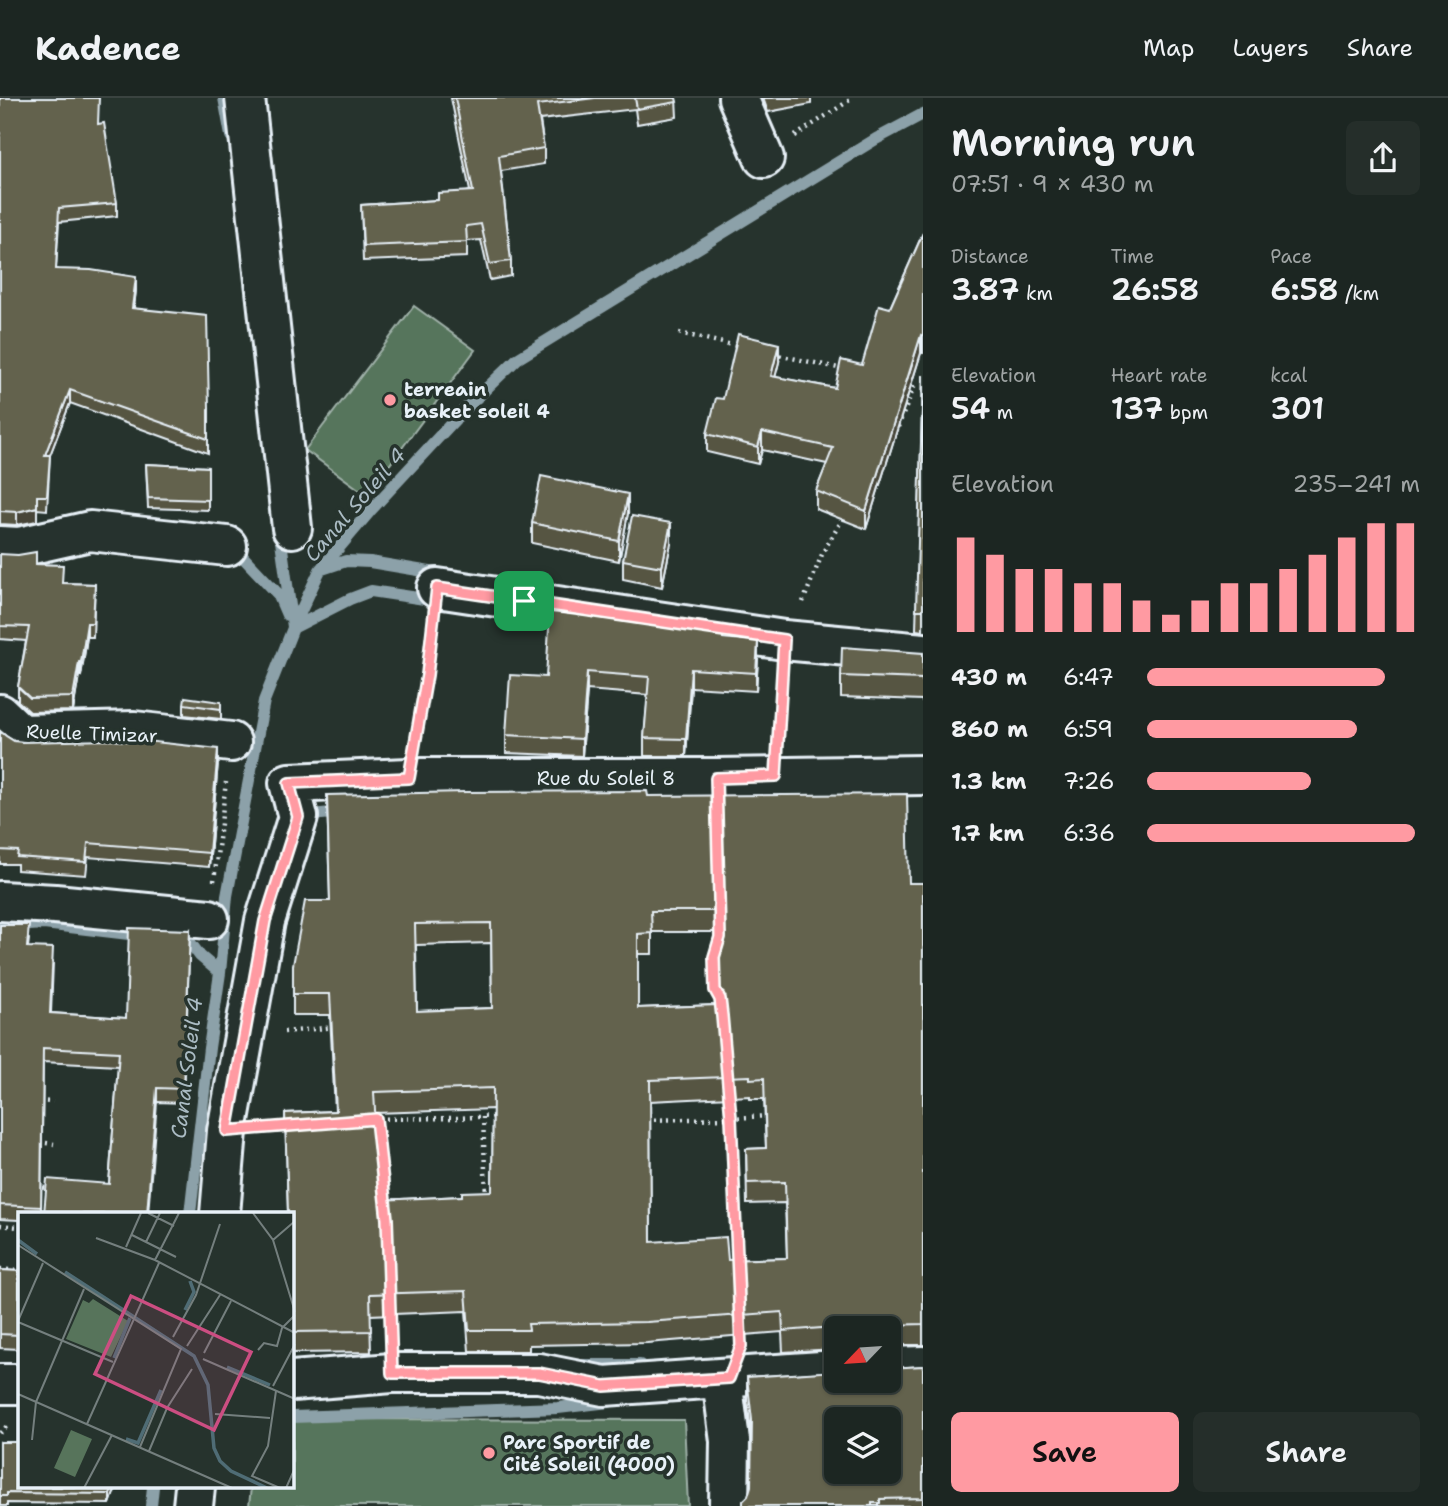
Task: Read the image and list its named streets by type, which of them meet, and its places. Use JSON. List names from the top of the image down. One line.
{"streets":{"street":["Ruelle Timizar","Rue du Soleil 8"]},"water":["Canal Soleil 4"],"places":["terreain basket soleil 4","Parc Sportif de Cité Soleil (4000)"],"north":"bottom left","page":{"header":"Kadence","nav":["Map","Layers","Share"],"heading":["Morning run","07:51 · 9 × 430 m"],"stats":[["Distance","3.87 km"],["Time","26:58"],["Pace","6:58 /km"],["Elevation","54 m"],["Heart rate","137 bpm"],["kcal","301"]],"chart":["Elevation","235–241 m"],"list":[{"name":"430 m","note":"6:47"},{"name":"860 m","note":"6:59"},{"name":"1.3 km","note":"7:26"},{"name":"1.7 km","note":"6:36"}],"buttons":["Save","Share"]}}
